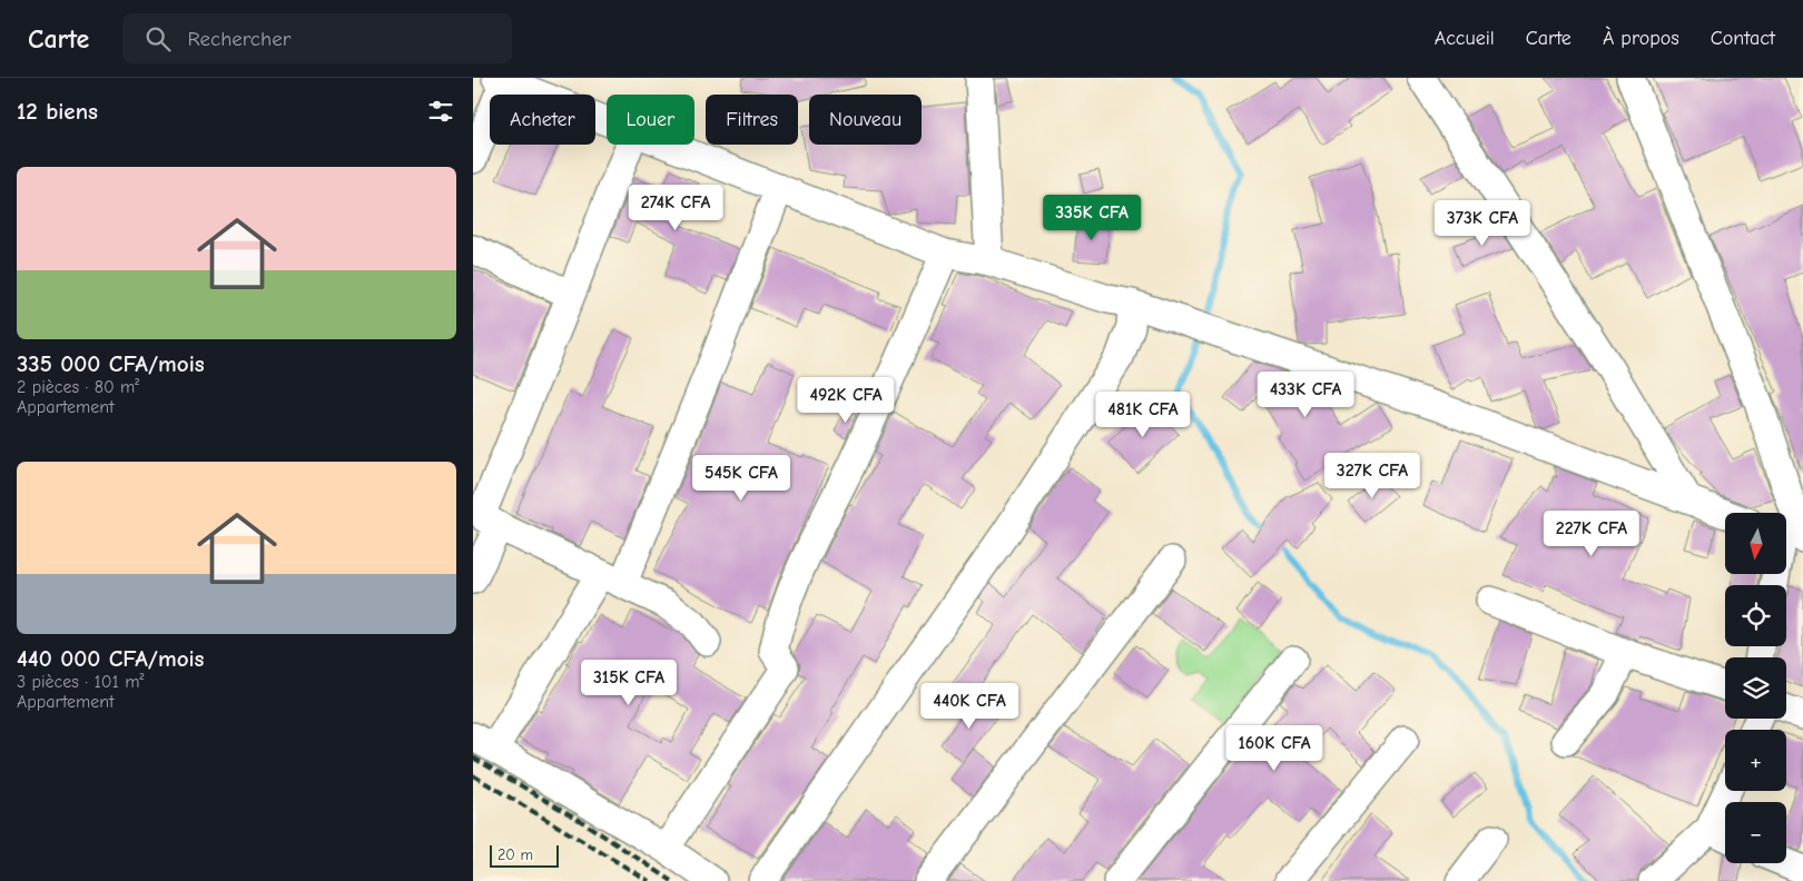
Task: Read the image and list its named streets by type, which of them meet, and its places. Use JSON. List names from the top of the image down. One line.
{"scale_bar":"20 m","north":"bottom","page":{"header":"Carte","search":"Rechercher","nav":["Accueil","Carte","À propos","Contact"],"heading":"12 biens","chip":["Acheter","Louer","Filtres","Nouveau"],"list":[{"name":"335 000 CFA/mois","note":"2 pièces · 80 m² · Appartement"},{"name":"440 000 CFA/mois","note":"3 pièces · 101 m² · Appartement"}],"price":["274K CFA","335K CFA","373K CFA","433K CFA","492K CFA","481K CFA","327K CFA","545K CFA","227K CFA","315K CFA","440K CFA","160K CFA"],"map_buttons":["+","−"],"scale":"20 m"}}
